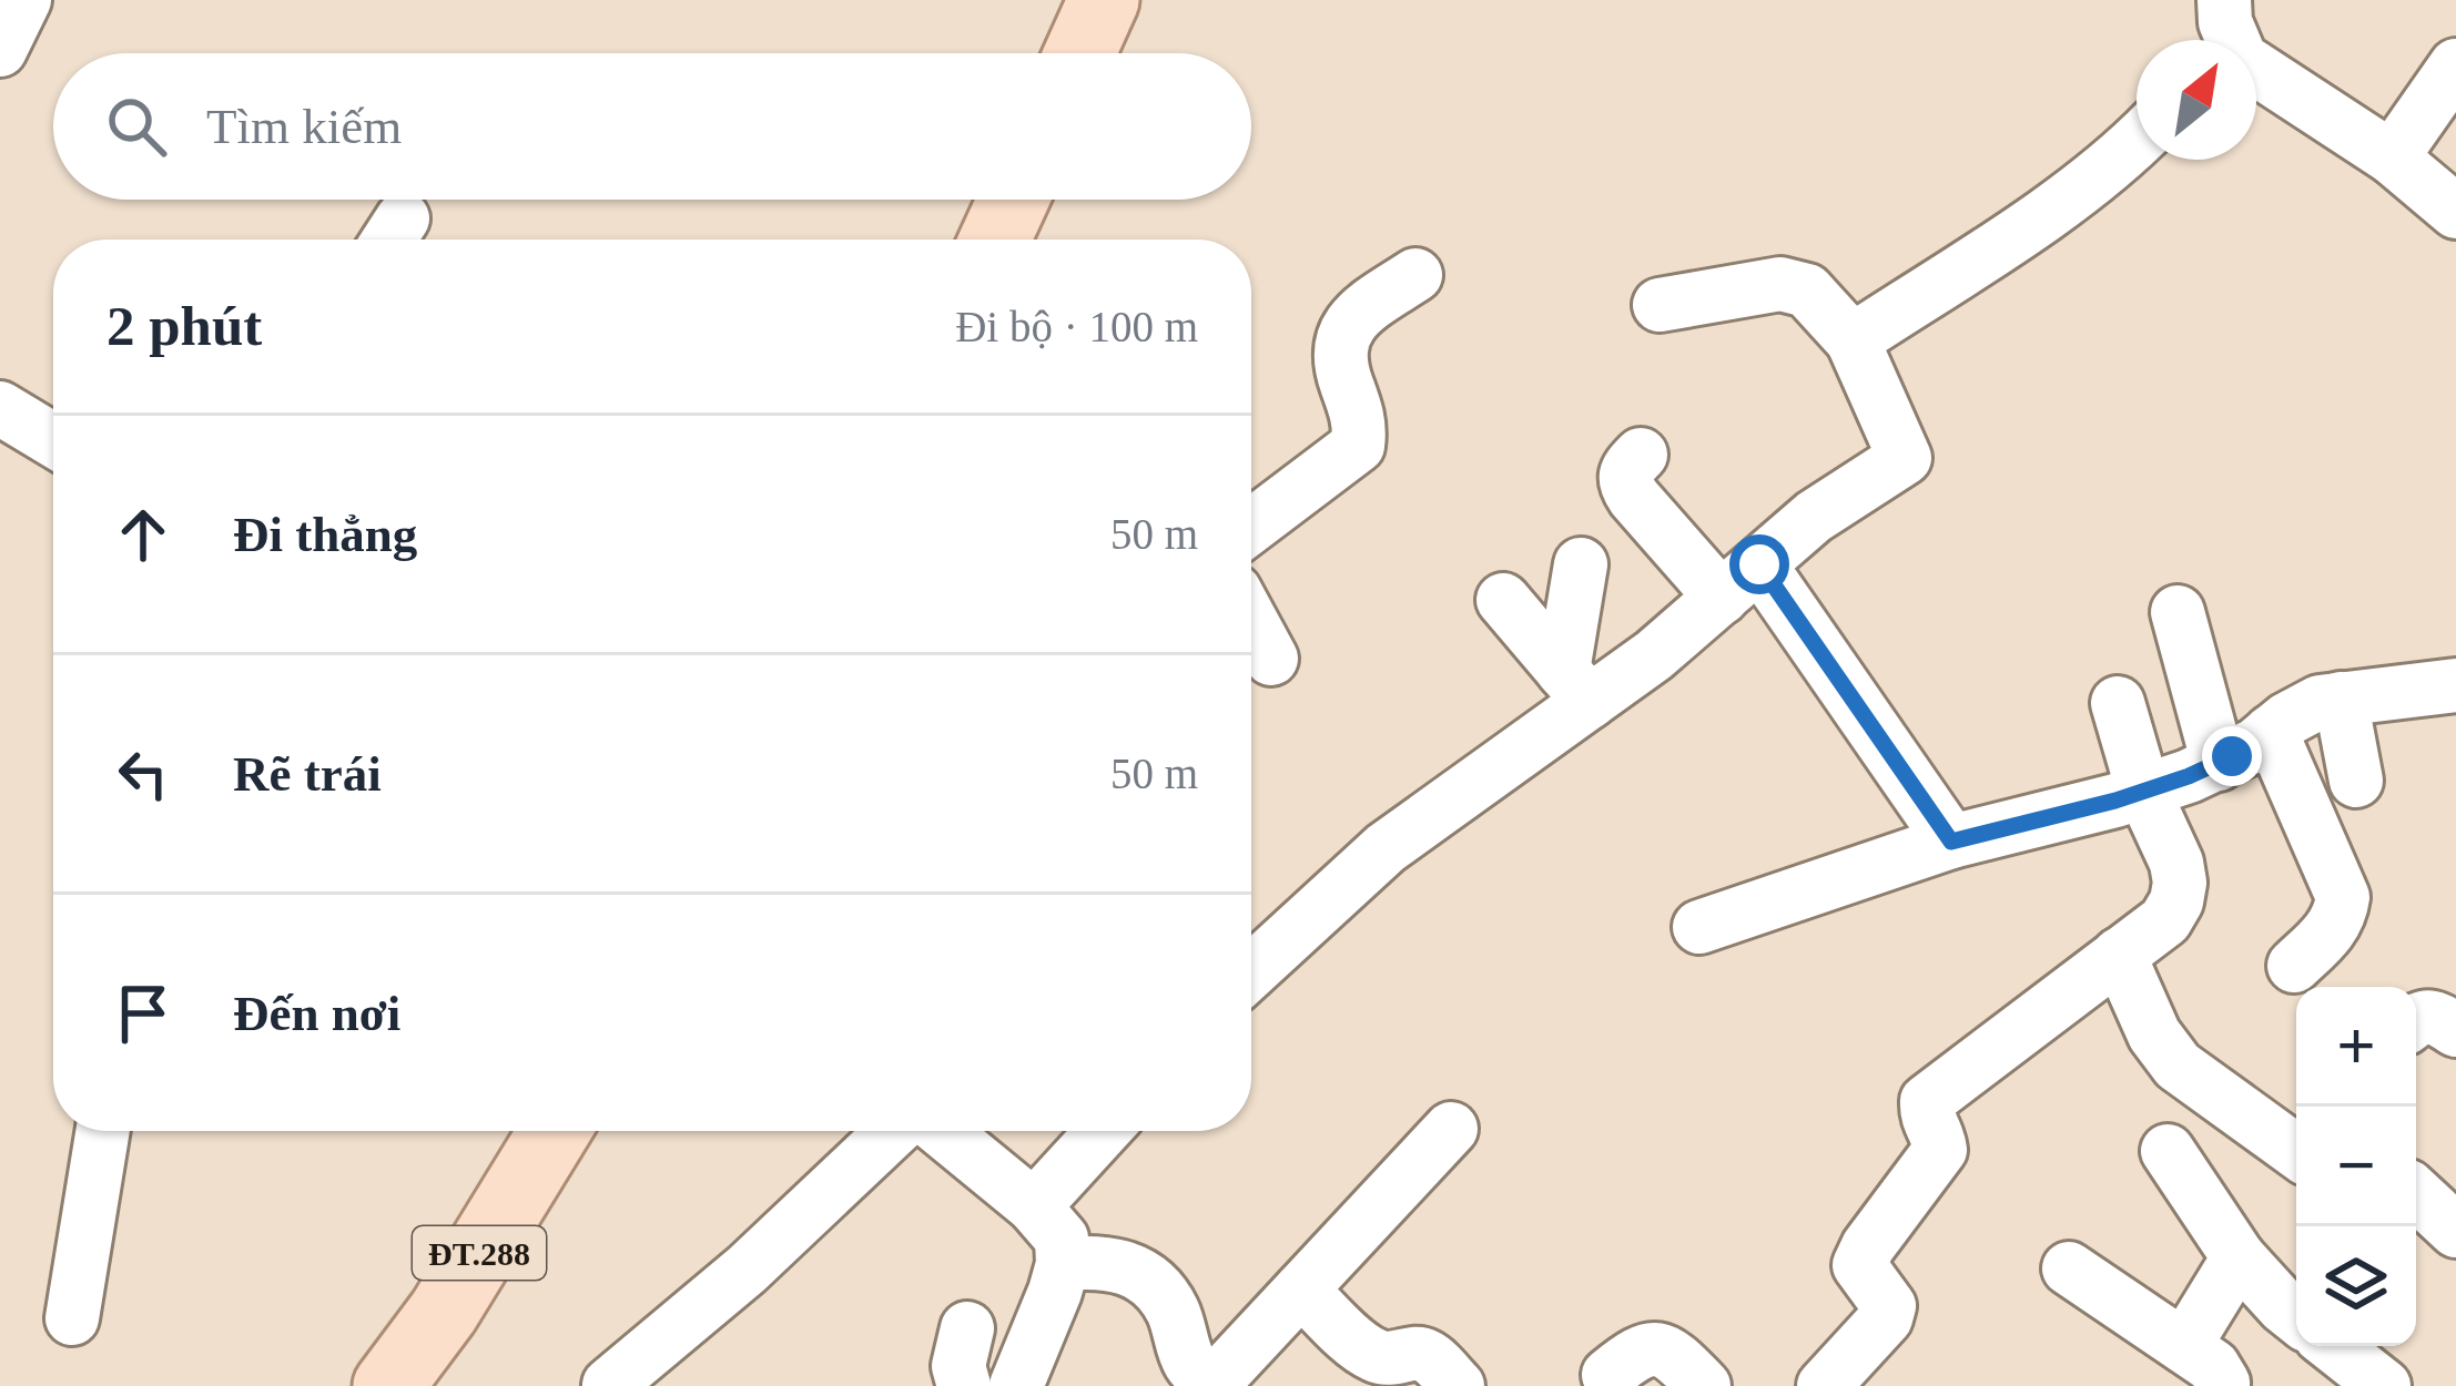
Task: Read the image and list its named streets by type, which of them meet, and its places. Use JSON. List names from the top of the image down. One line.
{"streets":{"main road":["ĐT.288"]},"north":"top right","page":{"search":"Tìm kiếm","heading":["2 phút","Đi bộ · 100 m"],"list":[["Đi thẳng","50 m"],["Rẽ trái","50 m"],"Đến nơi"],"map_buttons":["+","−"]}}
